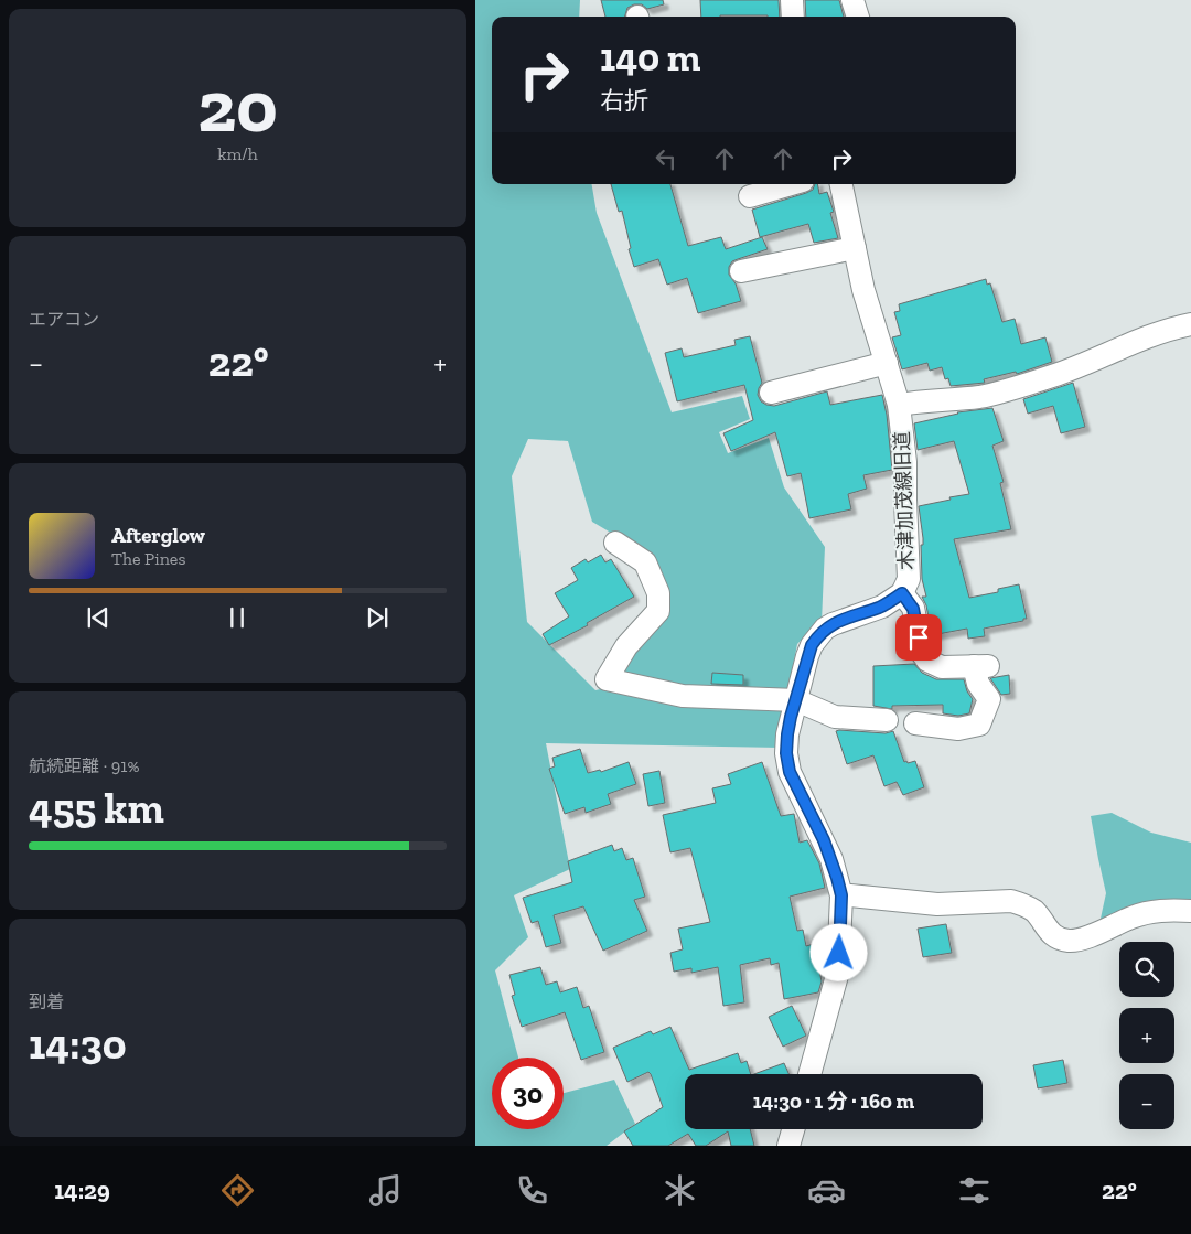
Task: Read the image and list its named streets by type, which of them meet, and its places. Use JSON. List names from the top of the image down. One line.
{"streets":{"street":["木津加茂線旧道"]},"page":{"tile":[["20","km/h"],"エアコン",["航続距離 · 91%","455 km"],["到着","14:30"]],"turn":["140 m","右折"],"heat":["−","22°","+"],"song":["Afterglow","The Pines"],"map_buttons":["+","−"],"limit":"30","trip":"14:30 · 1 分 · 160 m","tabs":["14:29","22°"]}}
